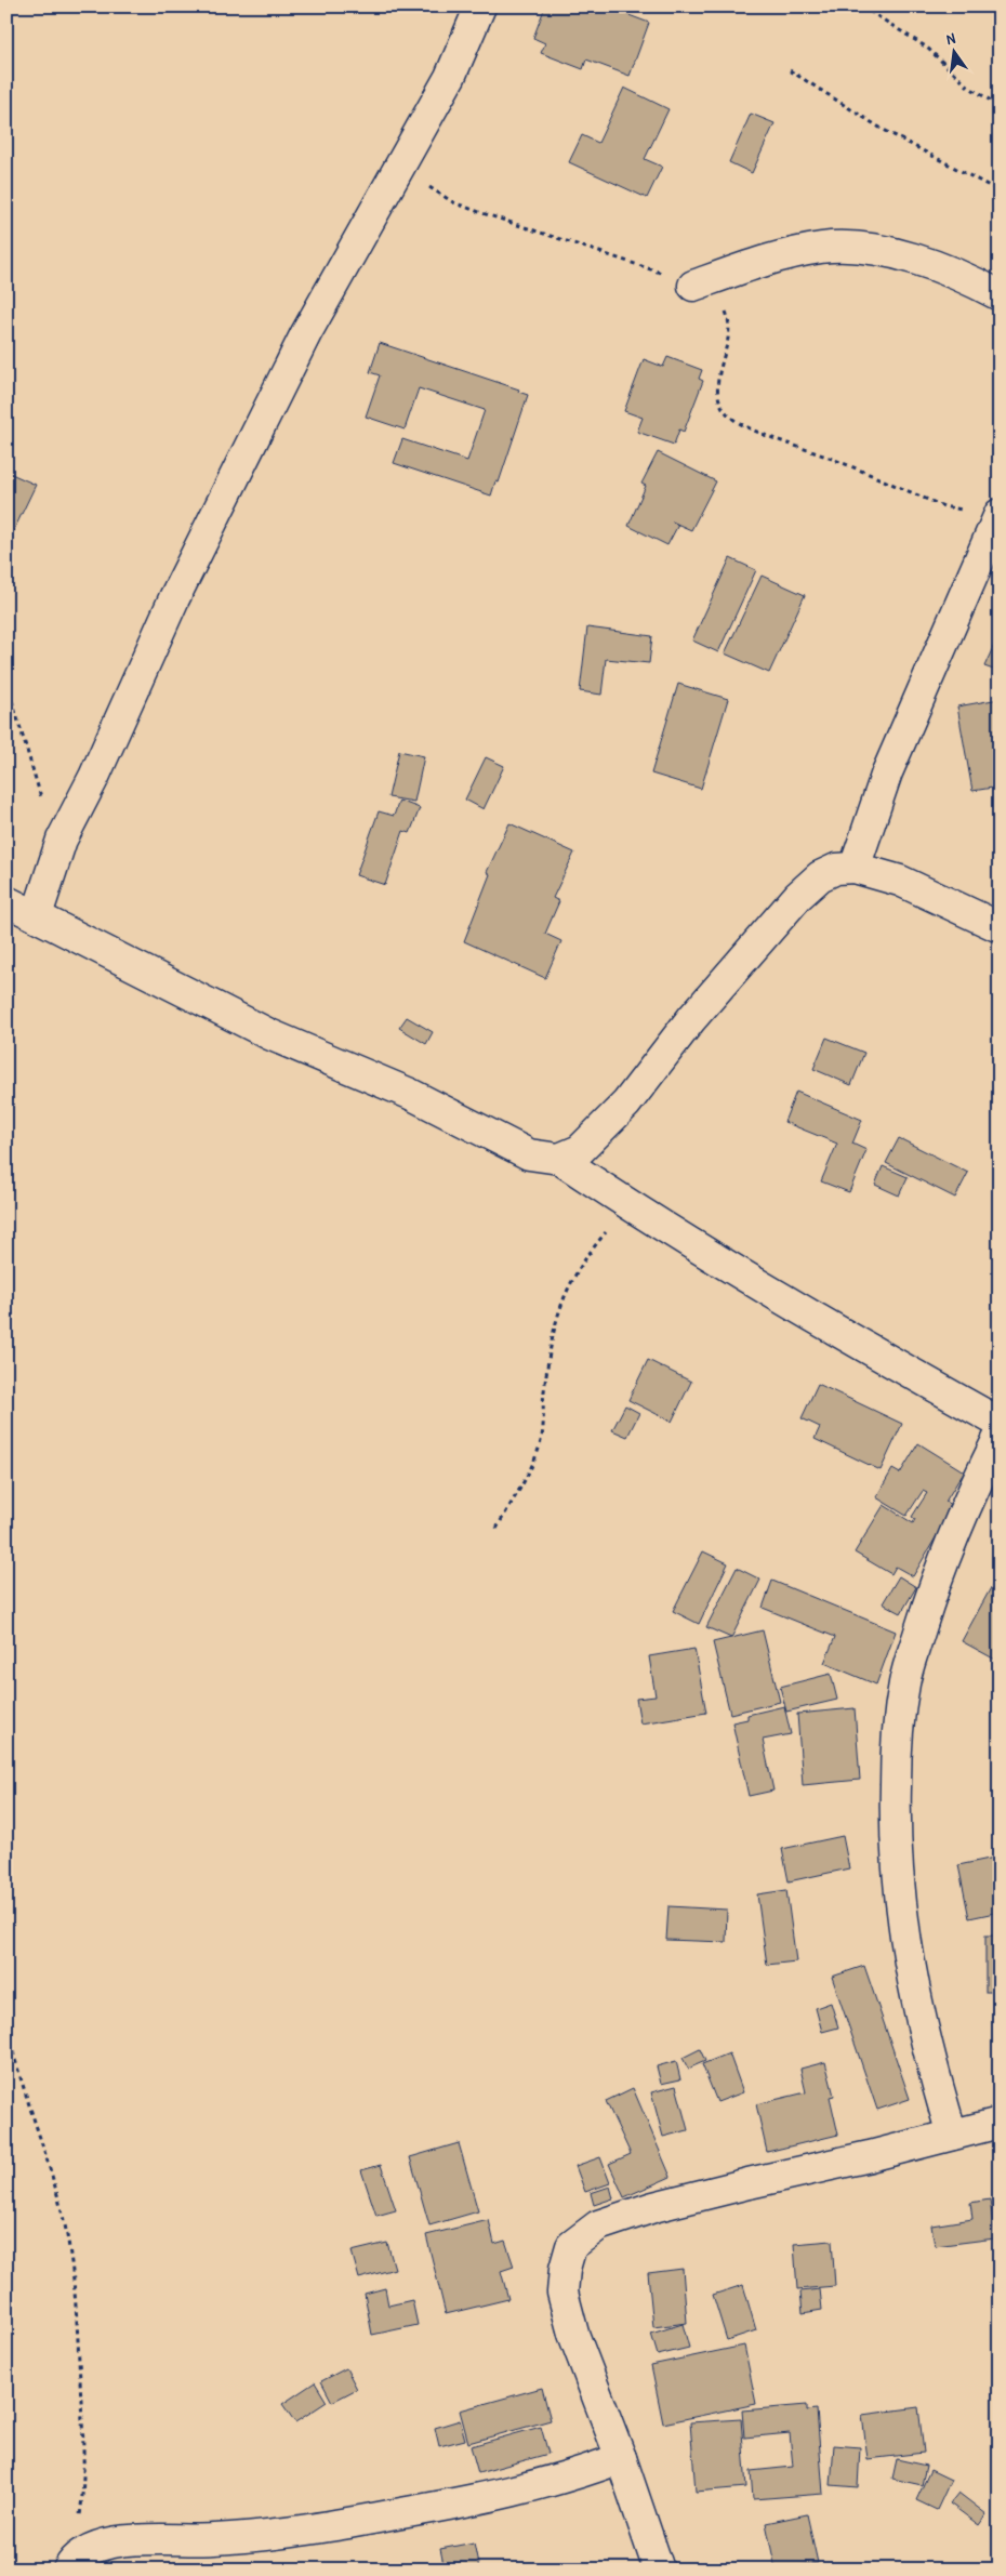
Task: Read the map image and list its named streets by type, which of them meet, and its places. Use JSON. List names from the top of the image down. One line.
{"north":"top"}
